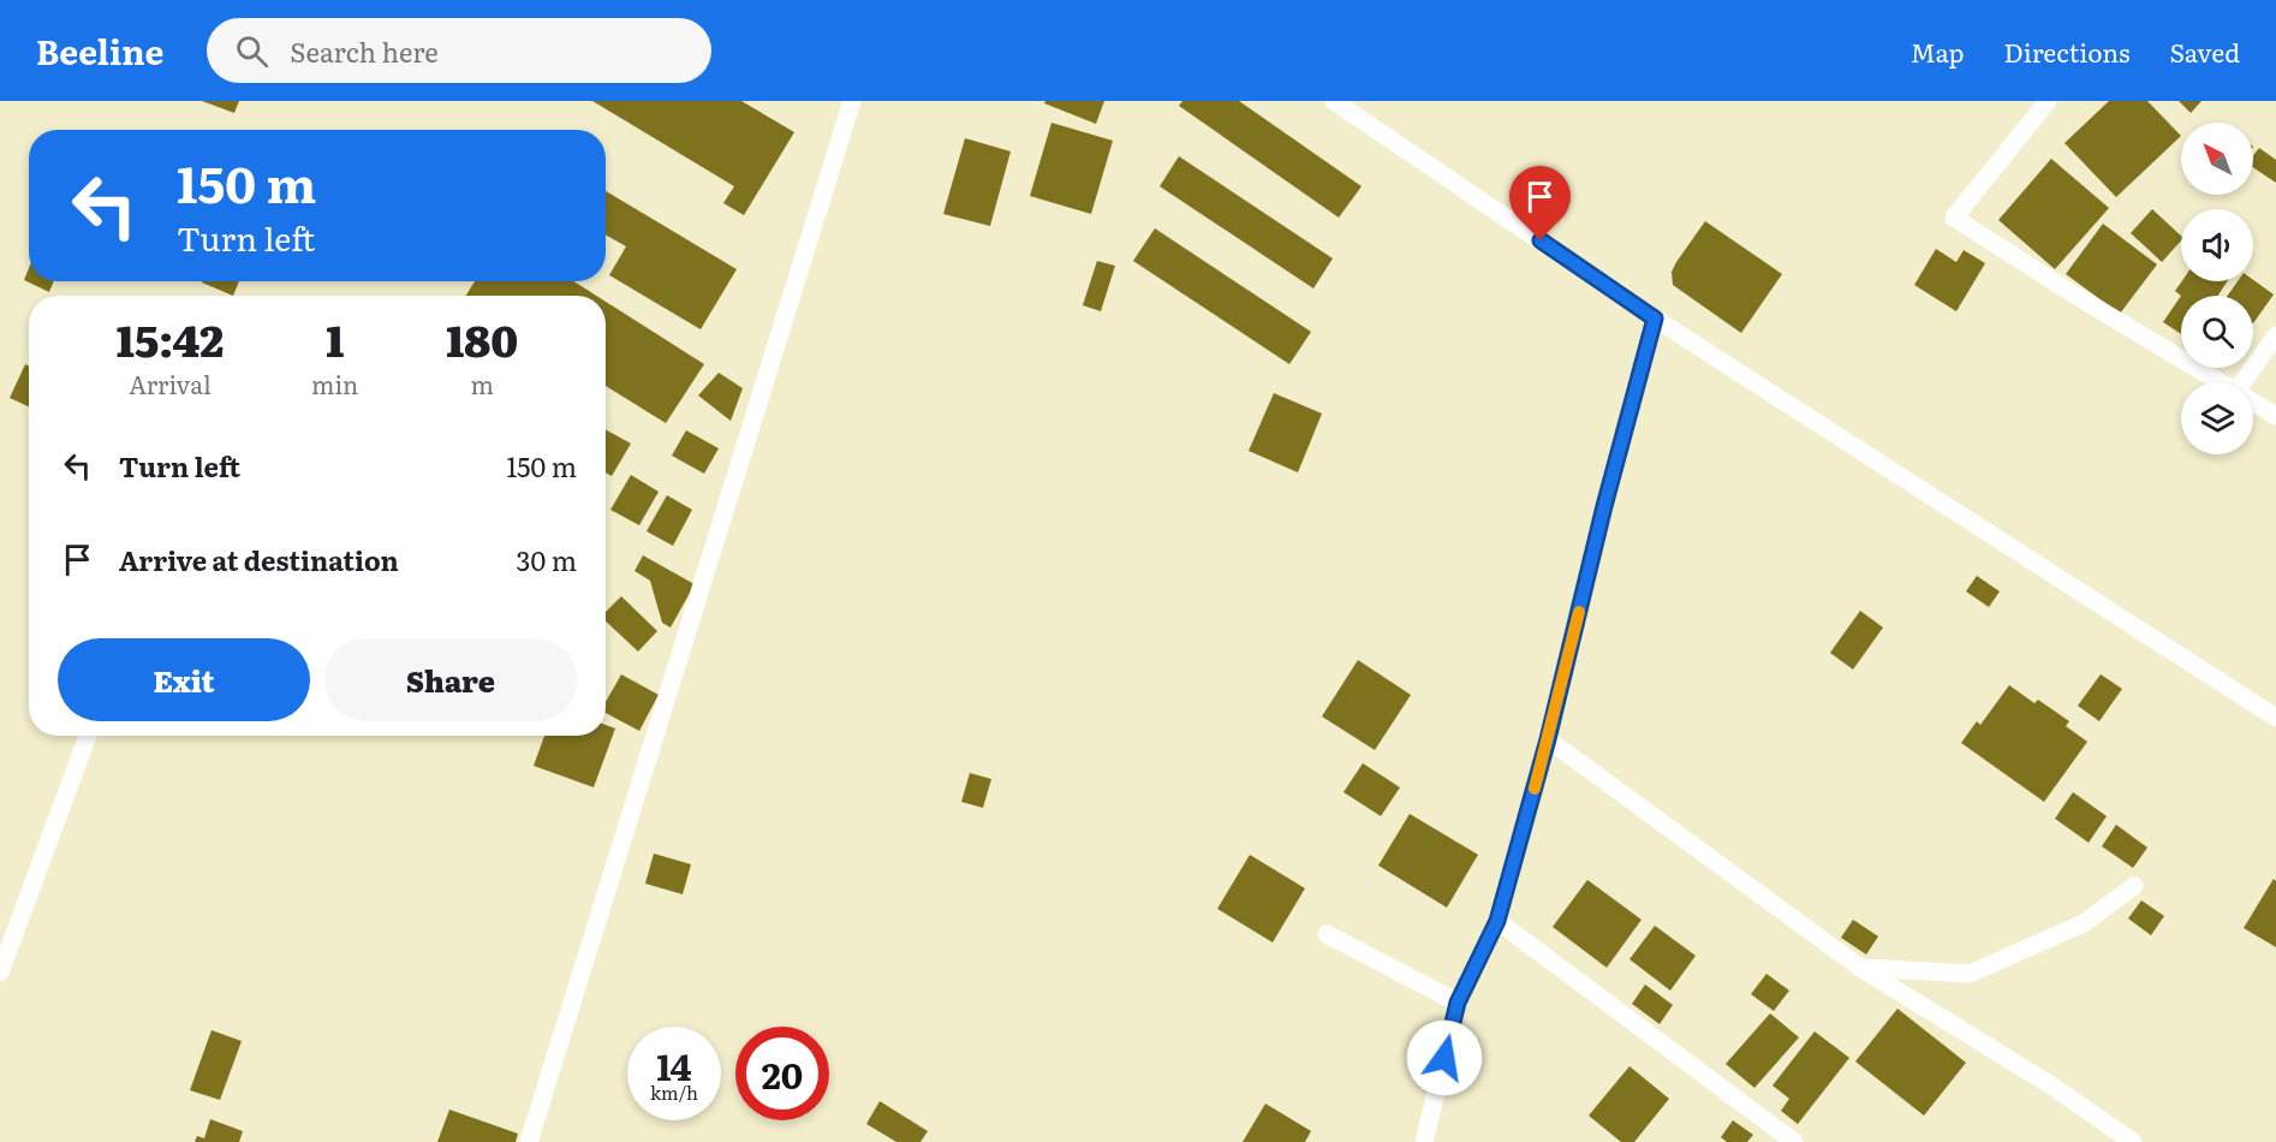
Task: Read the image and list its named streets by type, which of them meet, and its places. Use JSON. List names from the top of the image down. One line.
{"north":"top left","page":{"header":"Beeline","search":"Search here","nav":["Map","Directions","Saved"],"turn":["150 m","Turn left"],"eta":["15:42","Arrival","1","min","180","m"],"list":[{"name":"Turn left","value":"150 m"},{"name":"Arrive at destination","value":"30 m"}],"buttons":["Exit","Share"],"speed":"14 km/h","limit":"20"}}
